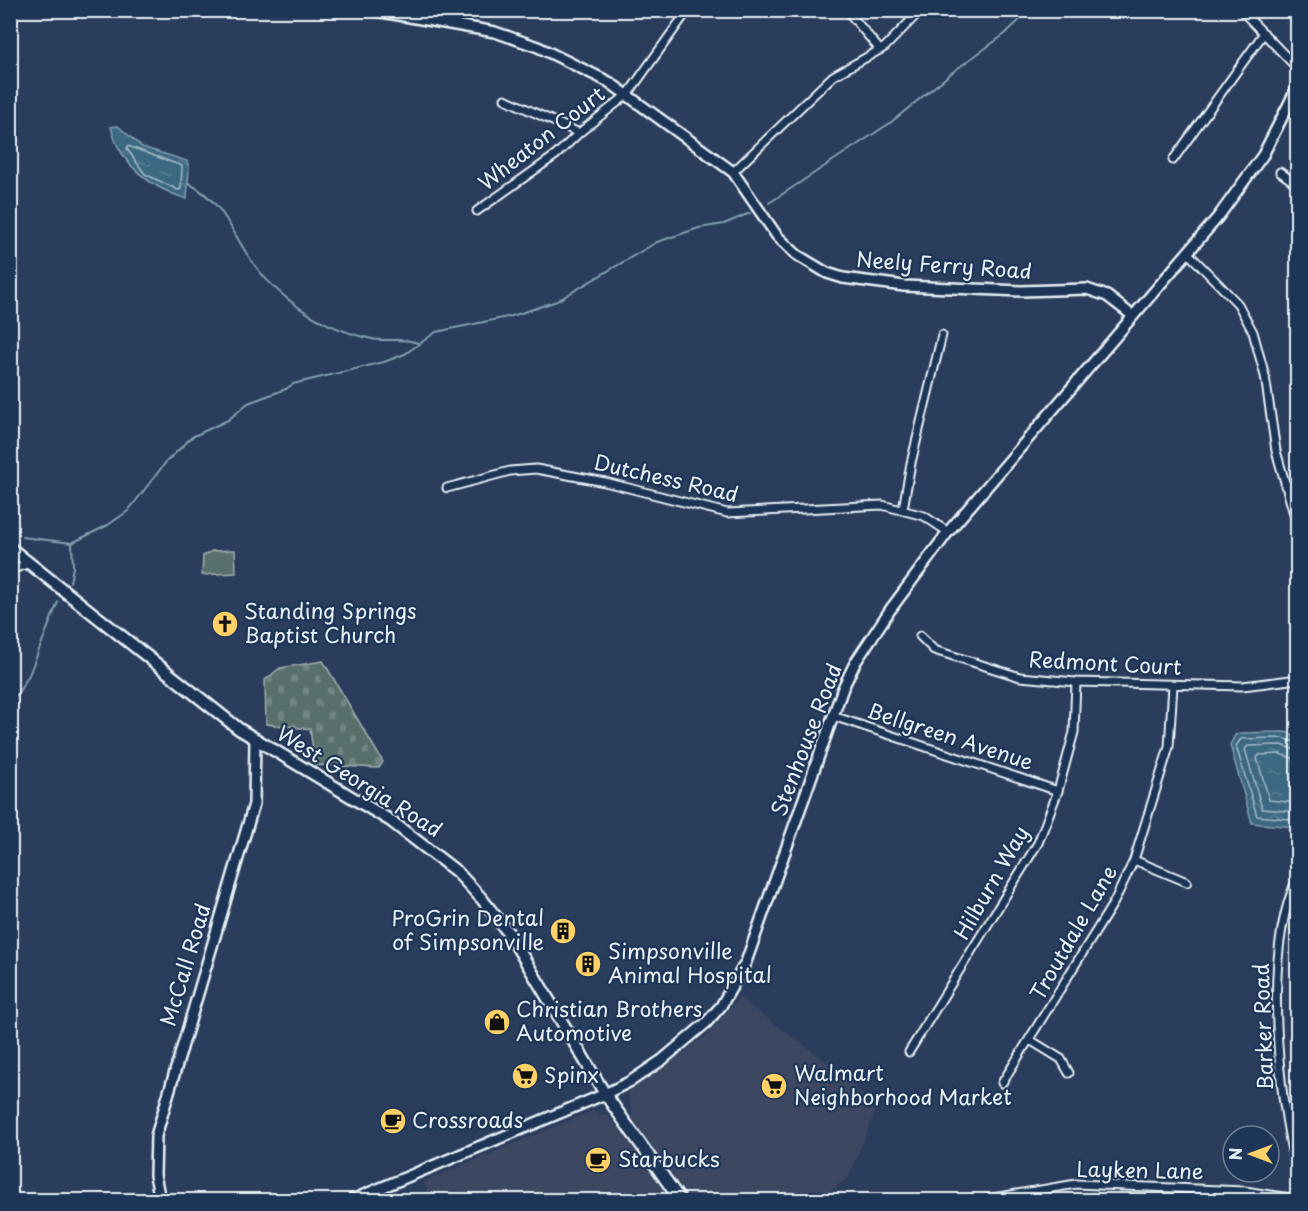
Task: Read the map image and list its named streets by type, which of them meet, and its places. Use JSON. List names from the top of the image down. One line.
{"streets":{"main road":["West Georgia Road"],"street":["Wheaton Court","Neely Ferry Road","Dutchess Road","Redmont Court","Bellgreen Avenue","Stenhouse Road","Hilburn Way","Troutdale Lane","McCall Road","Barker Road","Layken Lane"]},"crossings":[["Wheaton Court","Neely Ferry Road"],["Neely Ferry Road","Stenhouse Road"],["Dutchess Road","Stenhouse Road"],["Redmont Court","Hilburn Way"],["Redmont Court","Troutdale Lane"],["Bellgreen Avenue","Stenhouse Road"],["Bellgreen Avenue","Hilburn Way"],["Stenhouse Road","West Georgia Road"],["West Georgia Road","McCall Road"]],"places":{"church":["Standing Springs Baptist Church"],"building":["ProGrin Dental of Simpsonville","Simpsonville Animal Hospital"],"shop":["Christian Brothers Automotive"],"supermarket":["Spinx","Walmart Neighborhood Market"],"cafe":["Crossroads","Starbucks"]},"north":"left"}
